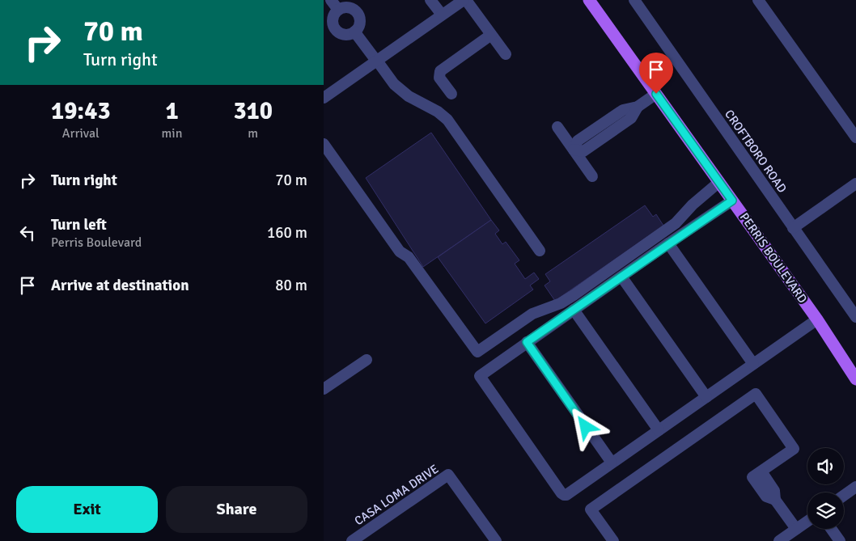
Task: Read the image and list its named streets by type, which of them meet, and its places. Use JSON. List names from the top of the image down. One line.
{"streets":{"main road":["PERRIS BOULEVARD"],"street":["CROFTBORO ROAD","CASA LOMA DRIVE"]},"page":{"turn":["70 m","Turn right"],"eta":["19:43","Arrival","1","min","310","m"],"list":[{"name":"Turn right","value":"70 m"},{"name":"Turn left","note":"Perris Boulevard","value":"160 m"},{"name":"Arrive at destination","value":"80 m"}],"buttons":["Exit","Share"]}}
